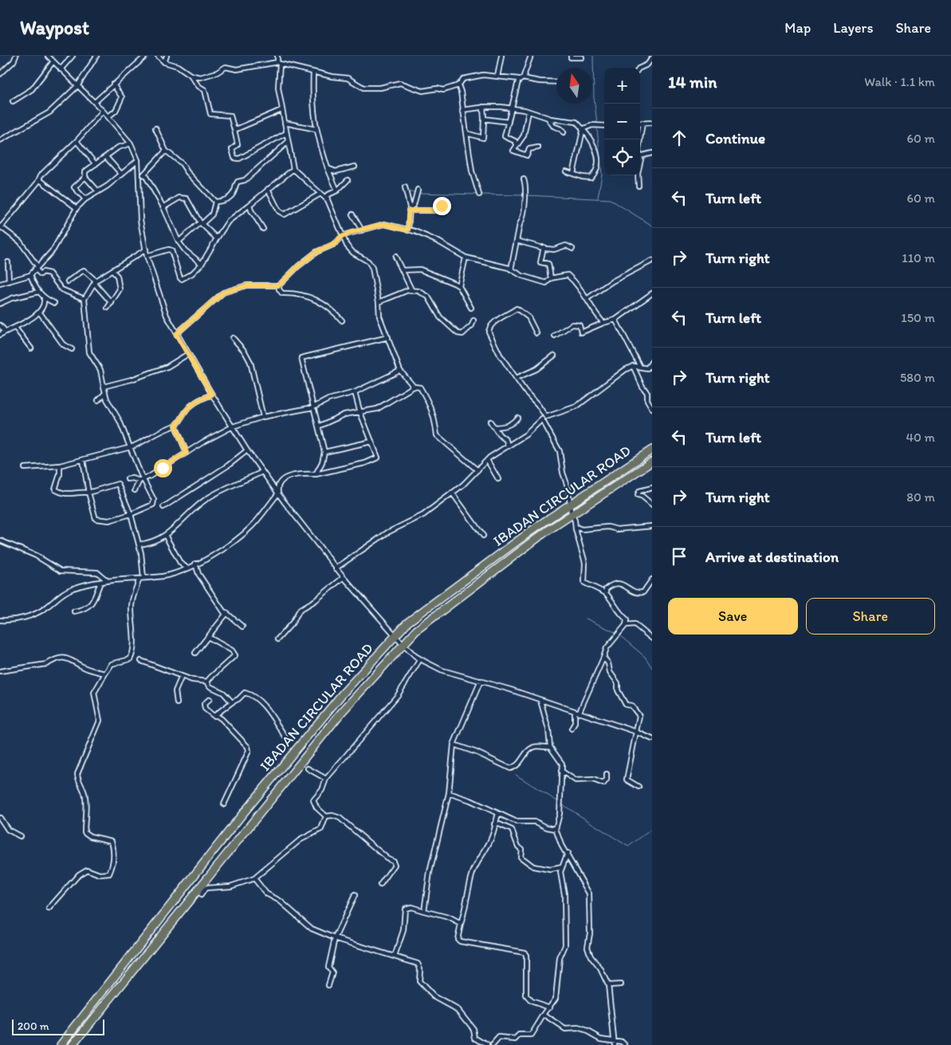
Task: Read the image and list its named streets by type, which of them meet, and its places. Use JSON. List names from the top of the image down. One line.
{"streets":{"highway":["IBADAN CIRCULAR ROAD"]},"scale_bar":"200 m","north":"top","page":{"header":"Waypost","nav":["Map","Layers","Share"],"heading":["14 min","Walk · 1.1 km"],"map_buttons":["+","−"],"list":[["Continue","60 m"],["Turn left","60 m"],["Turn right","110 m"],["Turn left","150 m"],["Turn right","580 m"],["Turn left","40 m"],["Turn right","80 m"],"Arrive at destination"],"buttons":["Save","Share"],"scale":"200 m"}}
